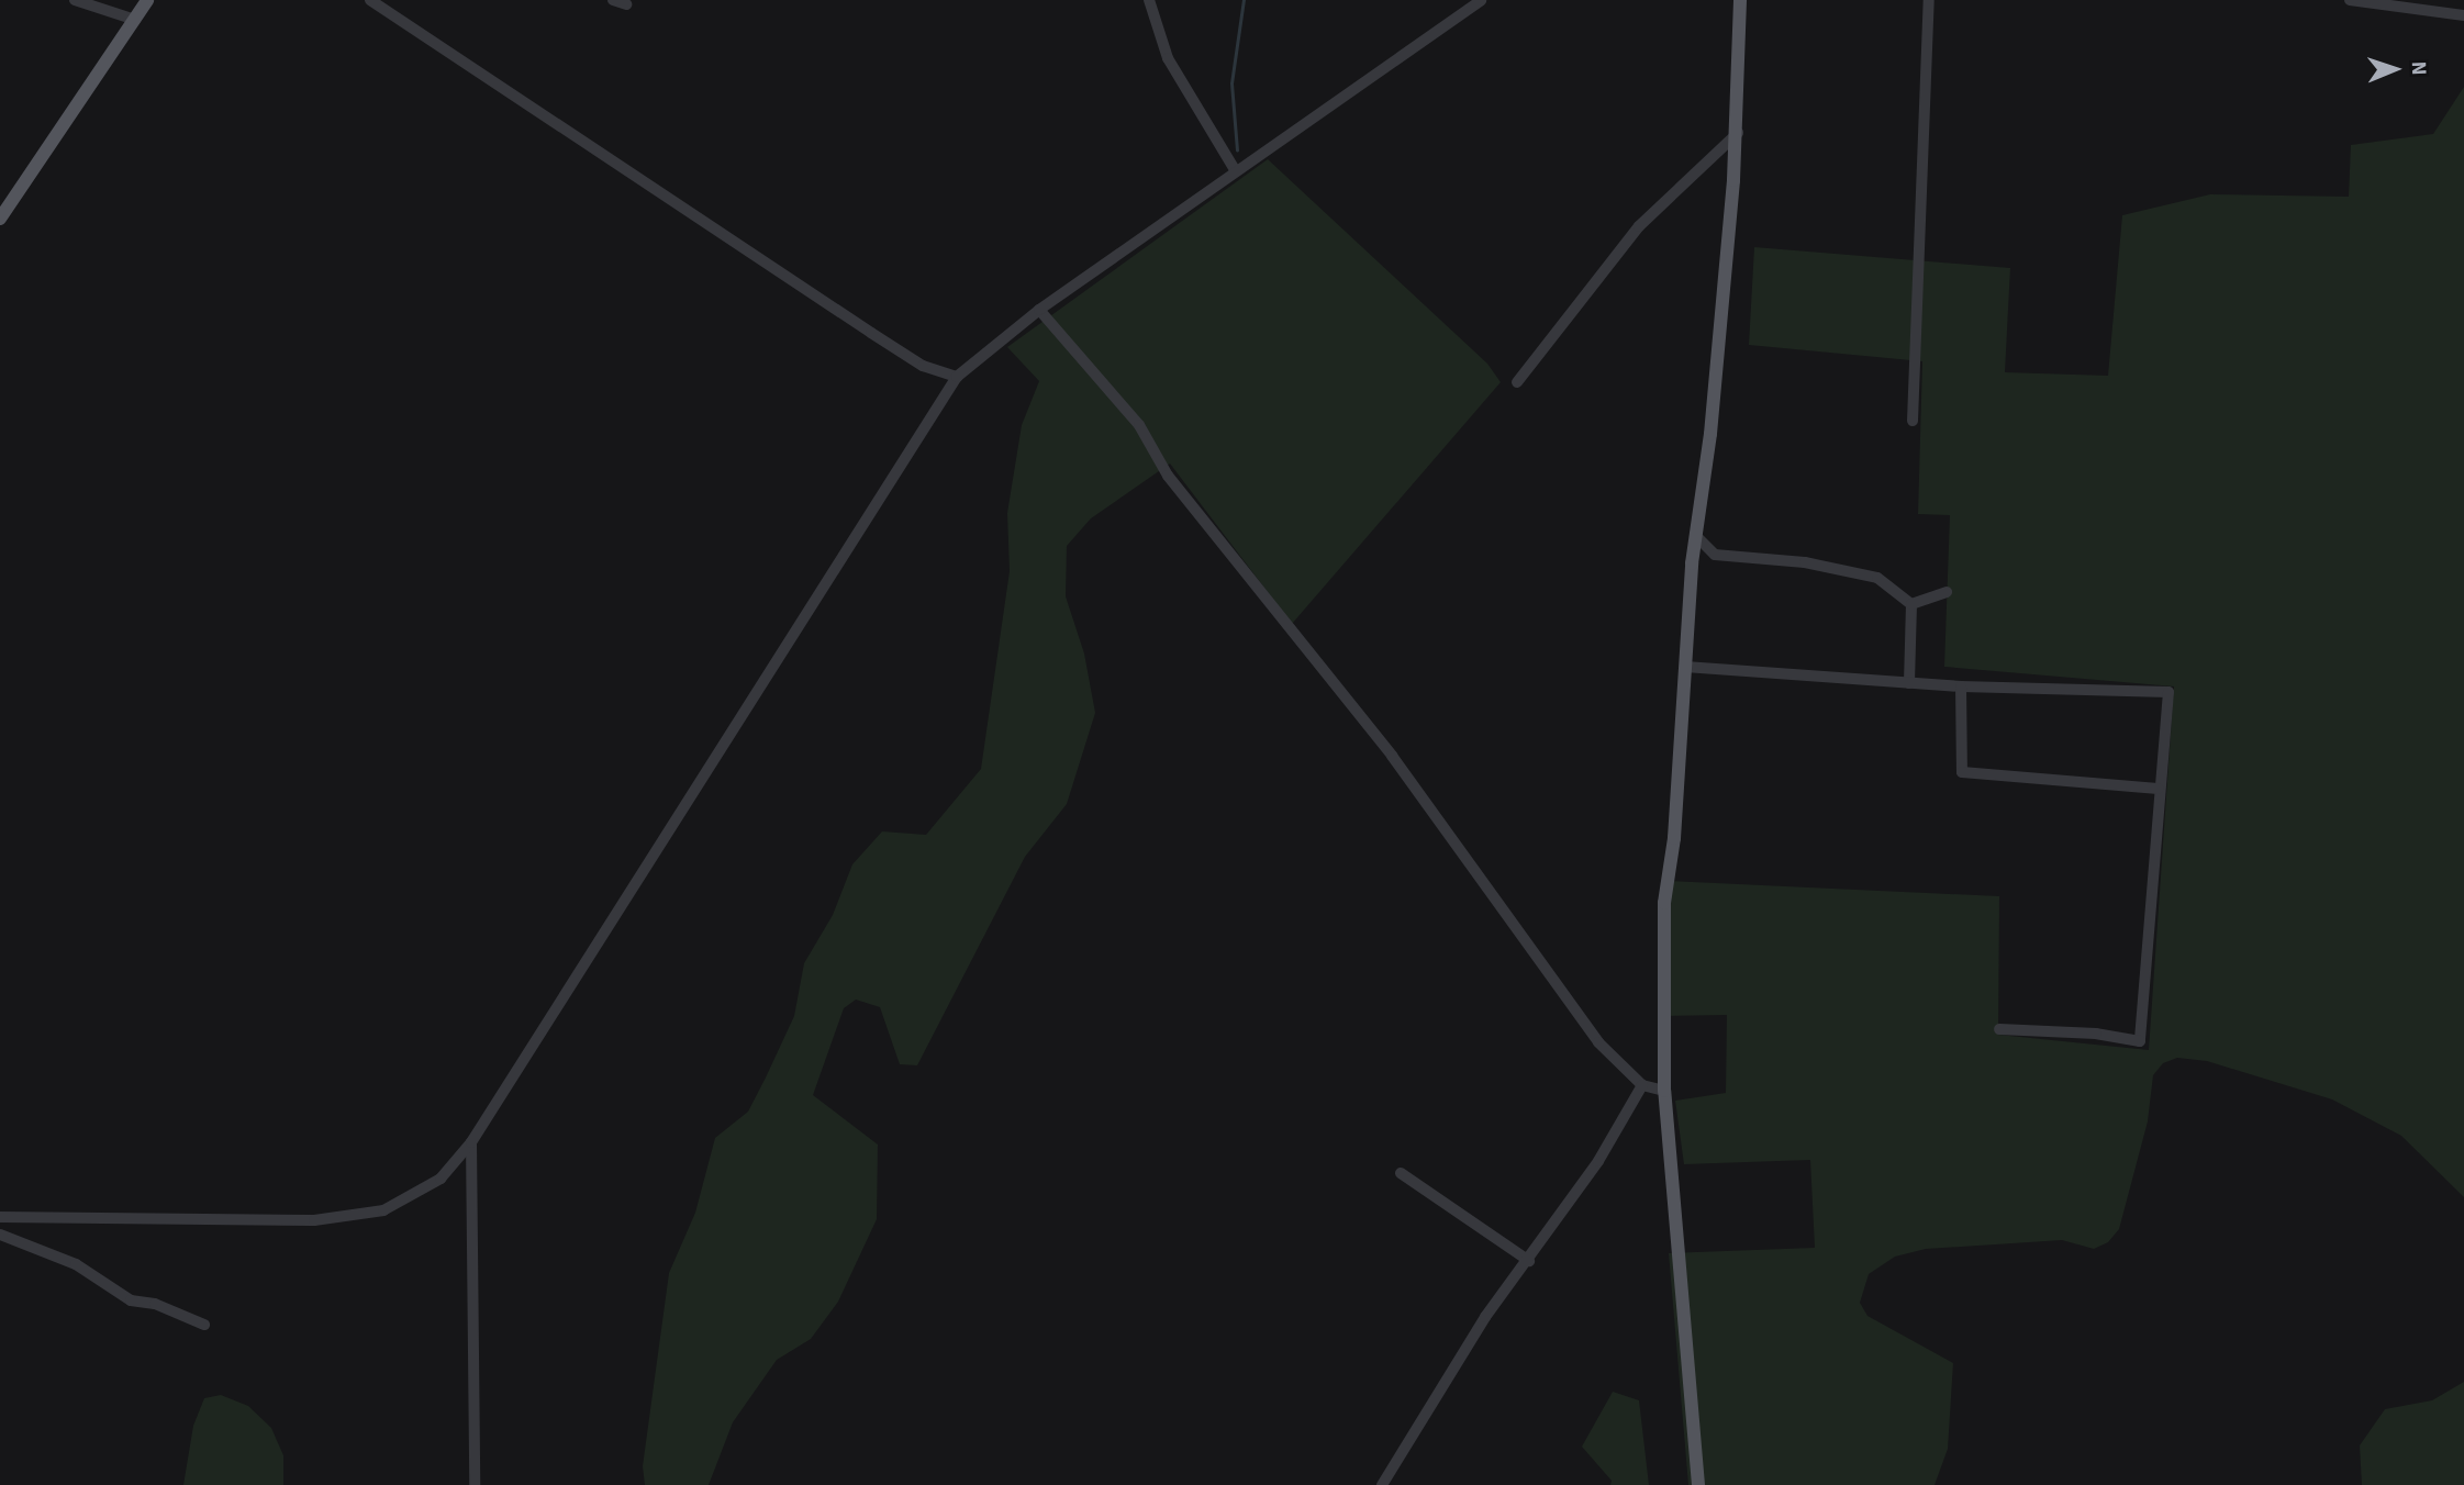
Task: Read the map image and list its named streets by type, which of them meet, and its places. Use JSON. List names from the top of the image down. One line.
{"north":"right"}
